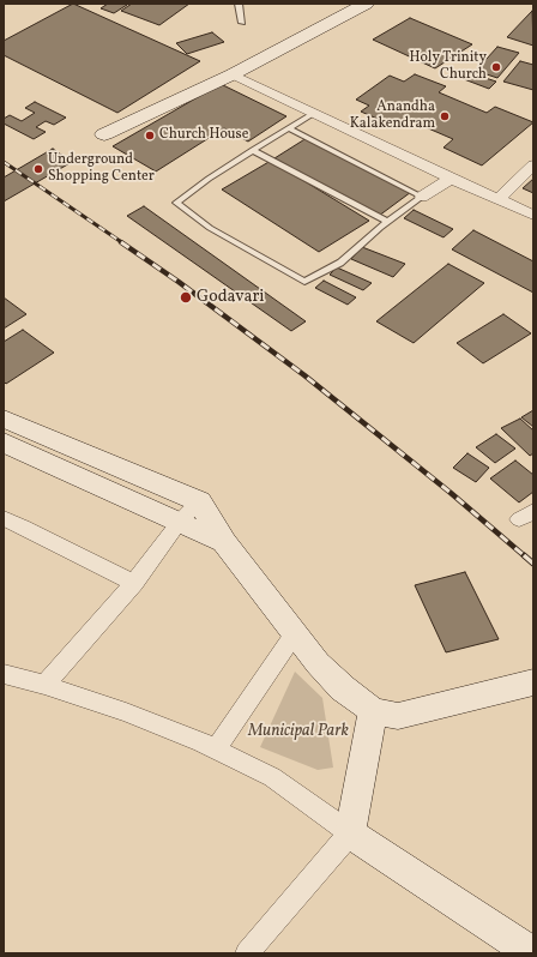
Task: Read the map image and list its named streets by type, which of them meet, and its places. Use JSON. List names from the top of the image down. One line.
{"parks":["Municipal Park"],"places":["Holy Trinity Church","Anandha Kalakendram","Church House","Underground Shopping Center","Godavari"]}
